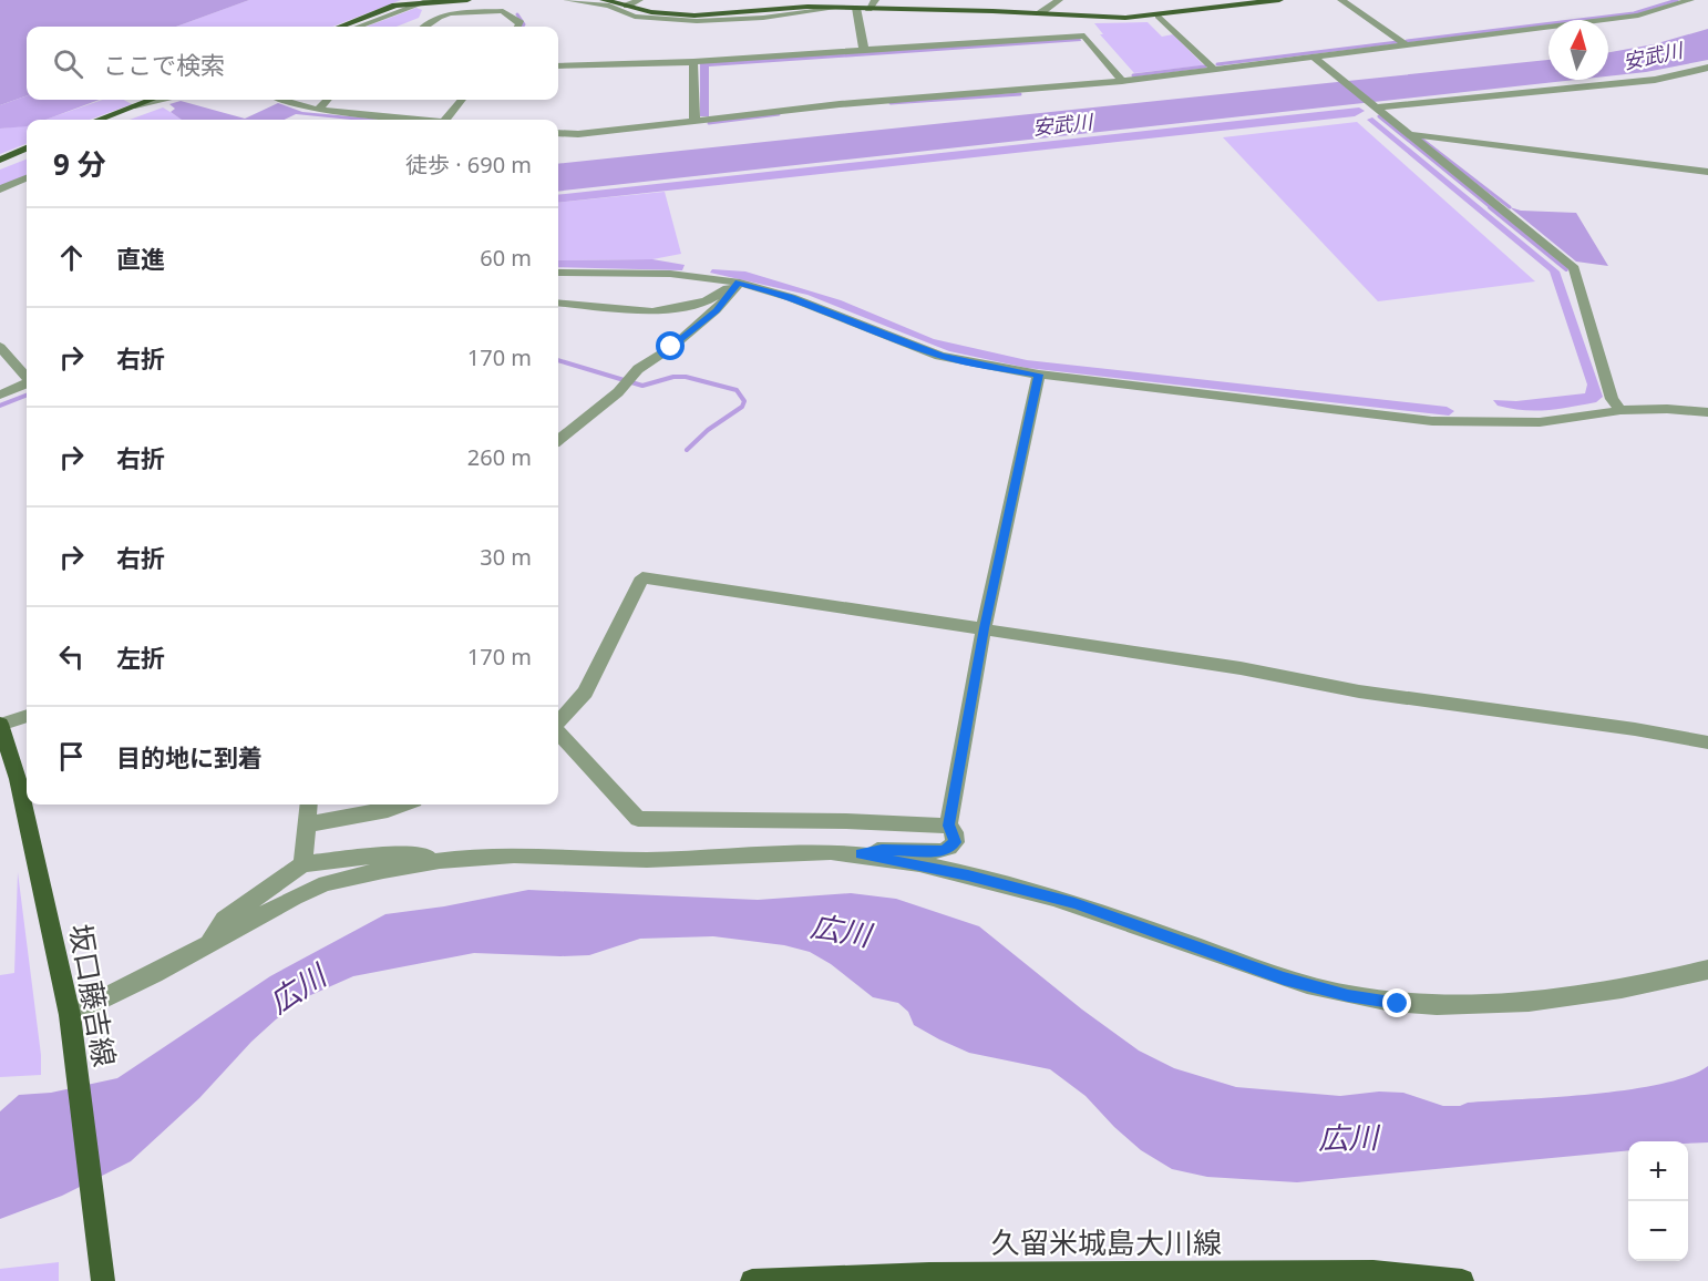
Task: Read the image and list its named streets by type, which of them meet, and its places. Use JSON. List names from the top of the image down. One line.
{"streets":{"main road":["坂口藤吉線","久留米城島大川線"]},"water":["安武川","広川"],"north":"top","page":{"search":"ここで検索","heading":["9 分","徒歩 · 690 m"],"list":[["直進","60 m"],["右折","170 m"],["右折","260 m"],["右折","30 m"],["左折","170 m"],"目的地に到着"],"map_buttons":["+","−"]}}
